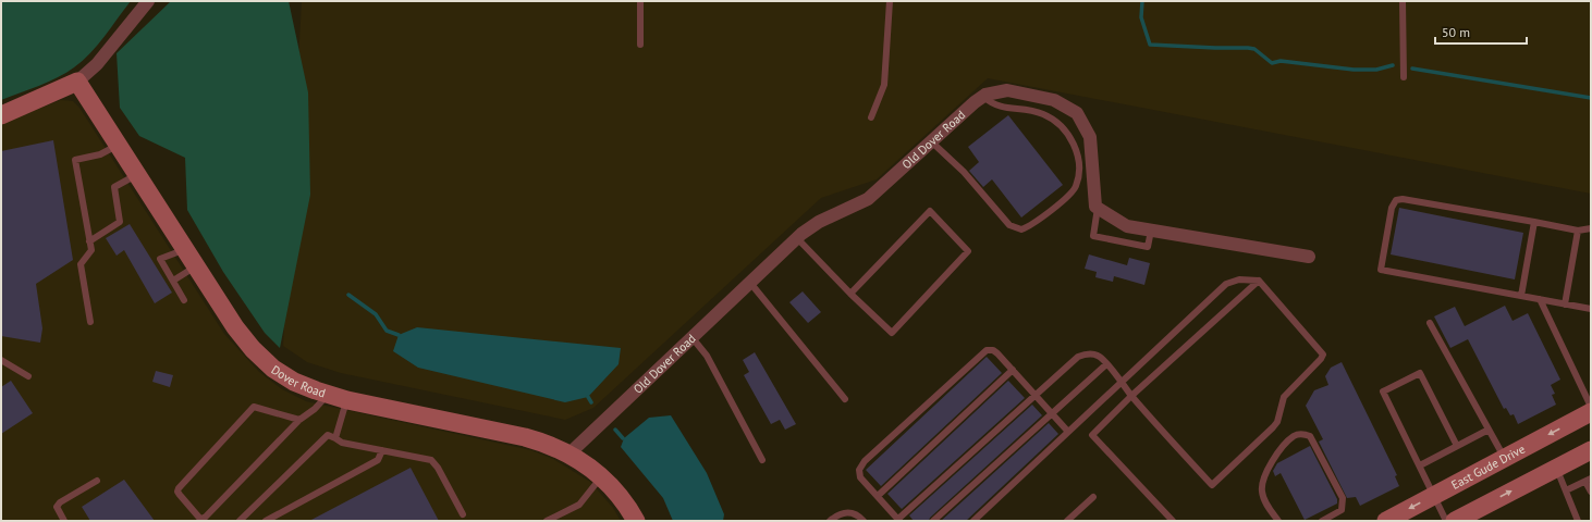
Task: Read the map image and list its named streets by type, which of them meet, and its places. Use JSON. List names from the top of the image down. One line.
{"streets":{"street":["Old Dover Road","Dover Road","East Gude Drive"]},"crossings":[["Old Dover Road","Dover Road"]],"scale_bar":"50 m"}
